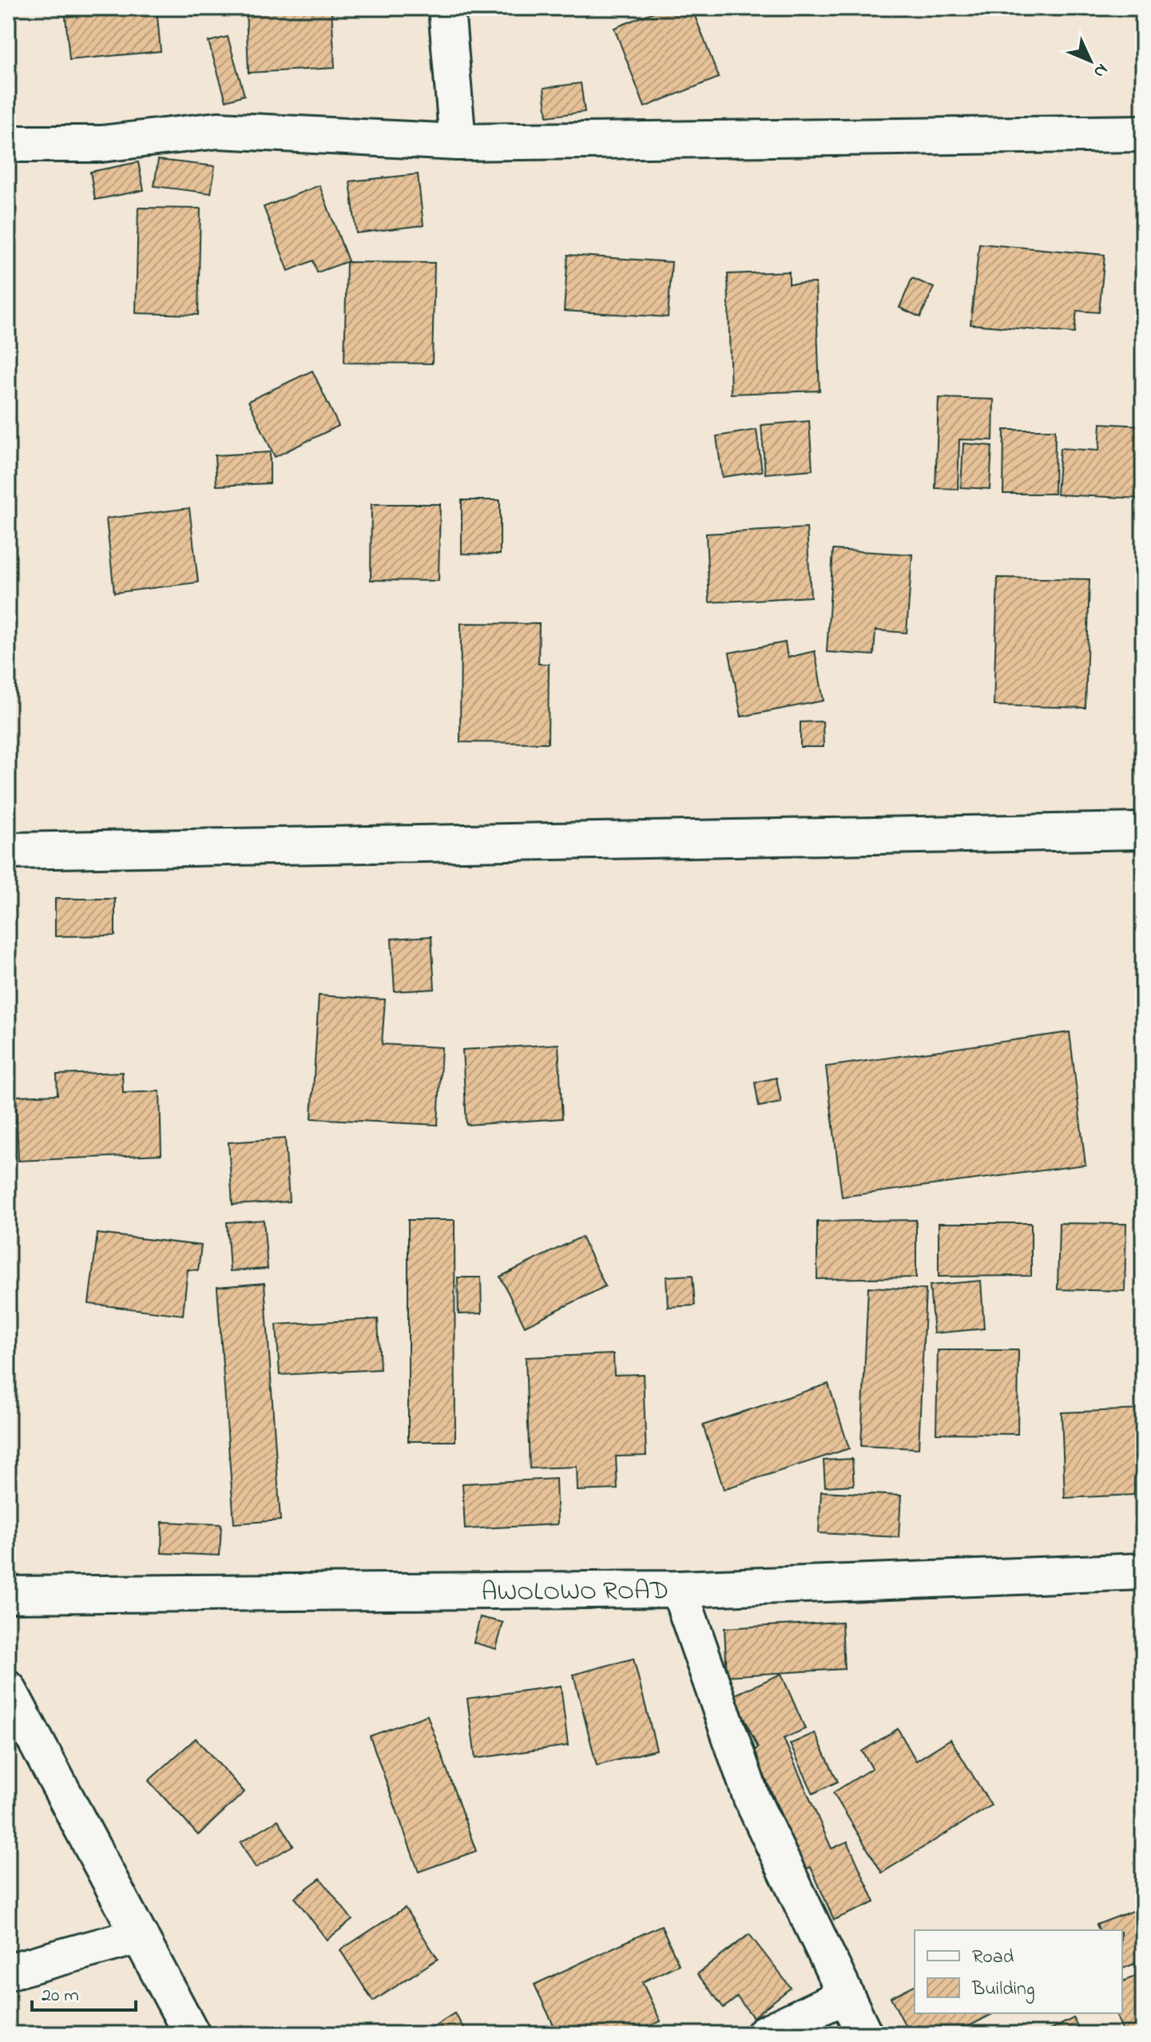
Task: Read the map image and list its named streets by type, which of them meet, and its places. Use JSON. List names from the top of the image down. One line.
{"streets":{"street":["AWOLOWO ROAD"]},"legend":["Road","Building"],"scale_bar":"20 m","north":"bottom right"}
